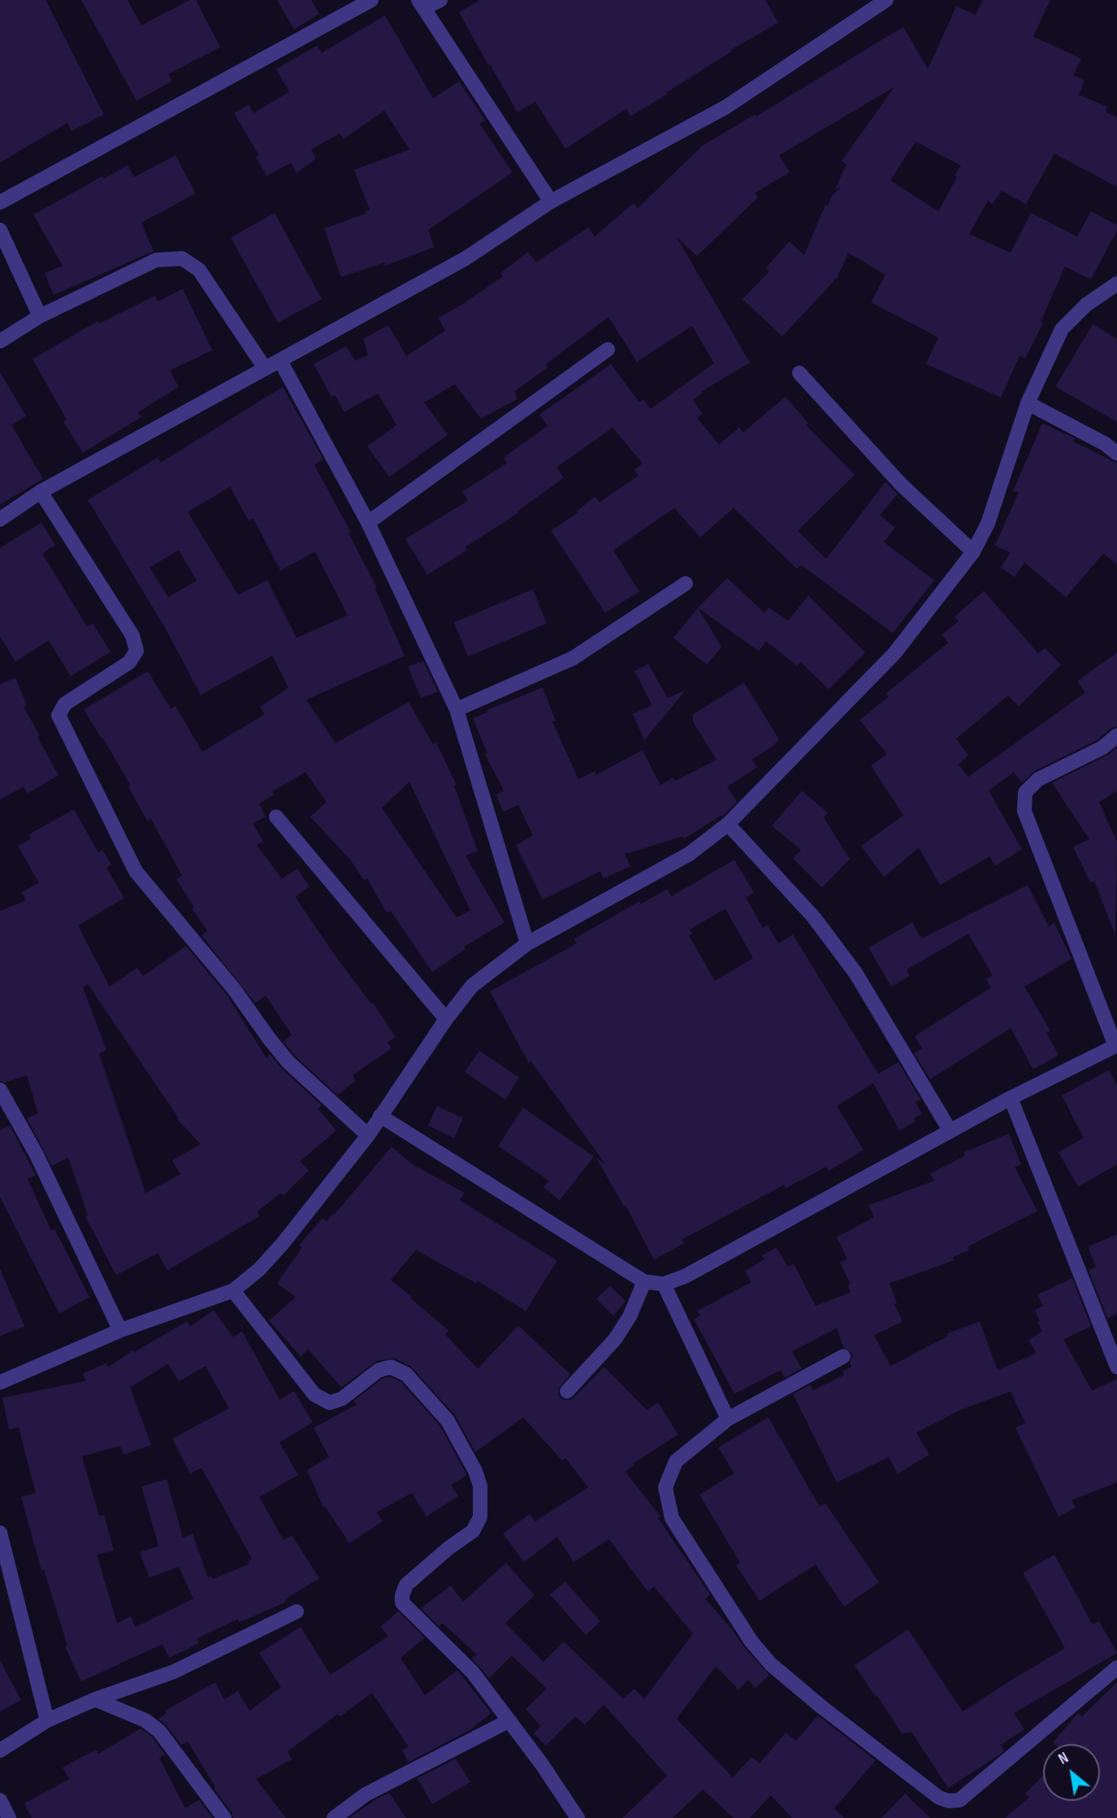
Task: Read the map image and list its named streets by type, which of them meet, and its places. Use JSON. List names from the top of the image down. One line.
{"north":"top left"}
